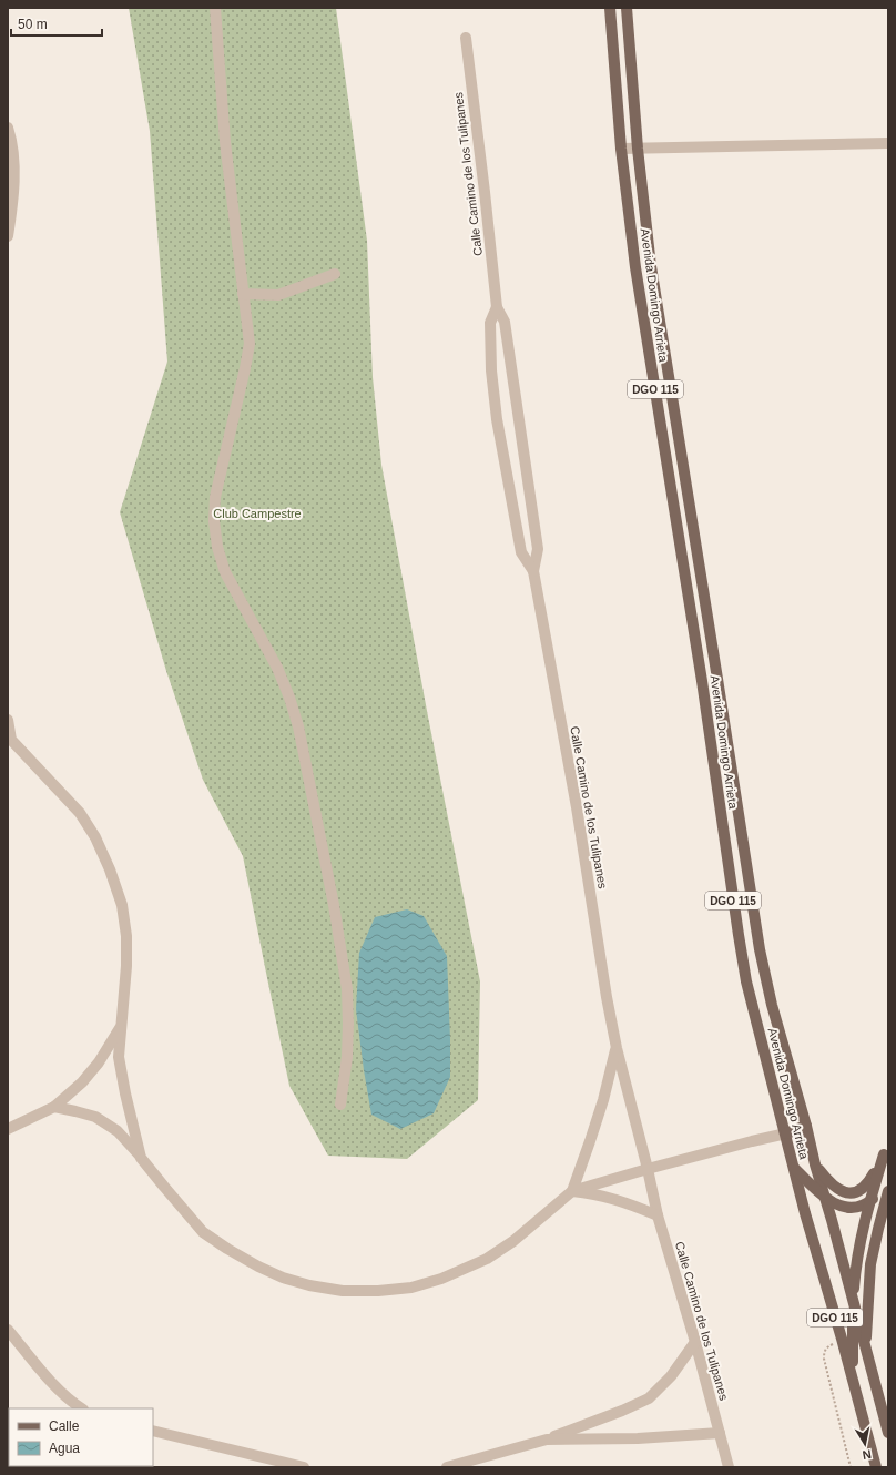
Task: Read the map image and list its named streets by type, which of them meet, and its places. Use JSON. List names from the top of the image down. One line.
{"streets":{"main road":["Avenida Domingo Arrieta","DGO 115"],"street":["Calle Camino de los Tulipanes"]},"parks":["Club Campestre"],"legend":["Calle","Agua"],"scale_bar":"50 m","north":"bottom"}
